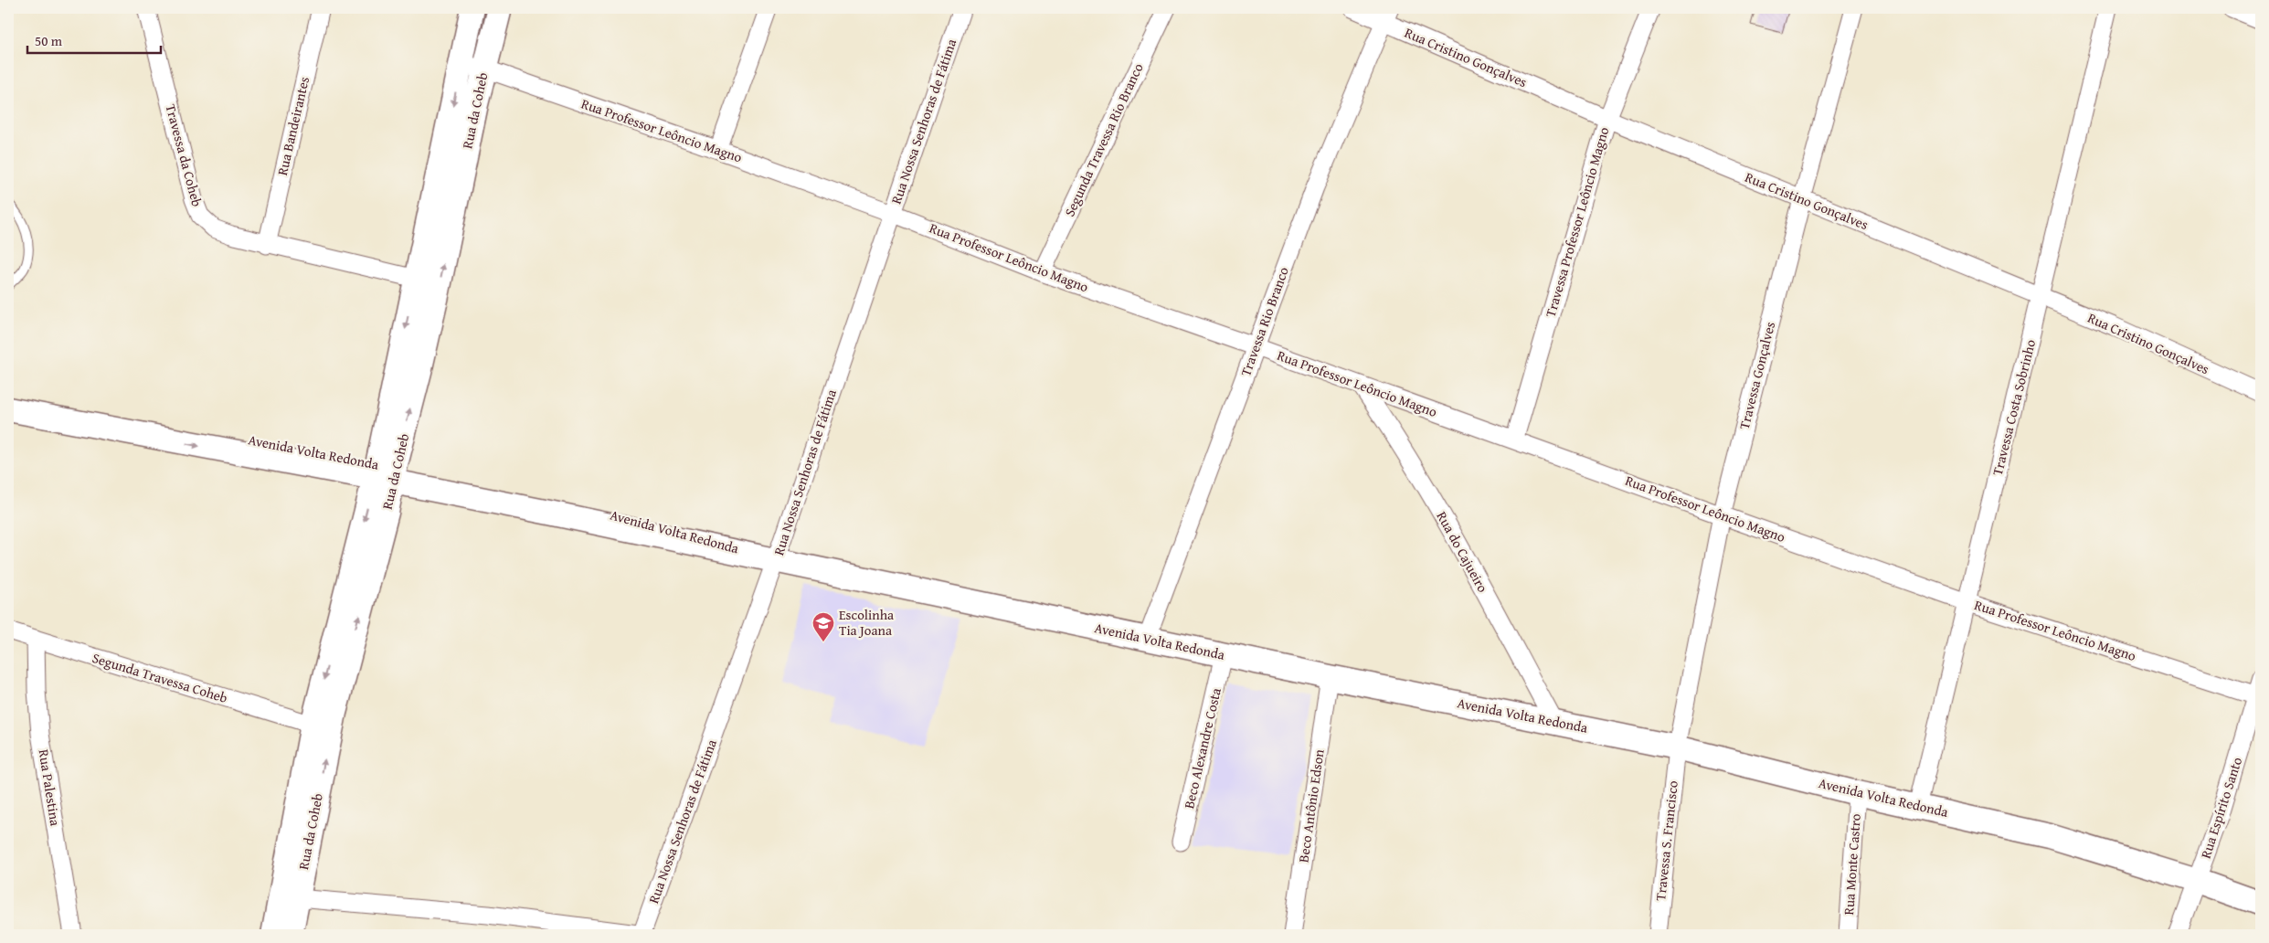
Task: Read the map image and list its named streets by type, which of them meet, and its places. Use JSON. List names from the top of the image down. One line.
{"streets":{"street":["Rua Cristino Gonçalves","Rua da Coheb","Rua Nossa Senhoras de Fátima","Rua Bandeirantes","Rua Professor Leôncio Magno","Segunda Travessa Rio Branco","Travessa da Coheb","Travessa Professor Leôncio Magno","Travessa Rio Branco","Travessa Gonçalves","Travessa Costa Sobrinho","Avenida Volta Redonda","Rua do Cajueiro","Segunda Travessa Coheb","Beco Alexandre Costa","Rua Palestina","Beco Antônio Edson","Rua Espírito Santo","Travessa S. Francisco","Rua Monte Castro"]},"crossings":[["Rua Cristino Gonçalves","Travessa Professor Leôncio Magno"],["Rua Cristino Gonçalves","Travessa Rio Branco"],["Rua Cristino Gonçalves","Travessa Gonçalves"],["Rua Cristino Gonçalves","Travessa Costa Sobrinho"],["Rua da Coheb","Rua Professor Leôncio Magno"],["Rua da Coheb","Travessa da Coheb"],["Rua da Coheb","Avenida Volta Redonda"],["Rua da Coheb","Segunda Travessa Coheb"],["Rua Nossa Senhoras de Fátima","Rua Professor Leôncio Magno"],["Rua Nossa Senhoras de Fátima","Avenida Volta Redonda"],["Rua Bandeirantes","Travessa da Coheb"],["Rua Professor Leôncio Magno","Segunda Travessa Rio Branco"],["Rua Professor Leôncio Magno","Travessa Professor Leôncio Magno"],["Rua Professor Leôncio Magno","Travessa Rio Branco"],["Rua Professor Leôncio Magno","Travessa Gonçalves"],["Rua Professor Leôncio Magno","Travessa Costa Sobrinho"],["Rua Professor Leôncio Magno","Rua do Cajueiro"],["Rua Professor Leôncio Magno","Rua Espírito Santo"],["Travessa Rio Branco","Avenida Volta Redonda"],["Travessa Gonçalves","Avenida Volta Redonda"],["Travessa Gonçalves","Travessa S. Francisco"],["Travessa Costa Sobrinho","Avenida Volta Redonda"],["Avenida Volta Redonda","Rua do Cajueiro"],["Avenida Volta Redonda","Beco Alexandre Costa"],["Avenida Volta Redonda","Beco Antônio Edson"],["Avenida Volta Redonda","Rua Espírito Santo"],["Avenida Volta Redonda","Travessa S. Francisco"],["Avenida Volta Redonda","Rua Monte Castro"],["Segunda Travessa Coheb","Rua Palestina"]],"places":{"school or university":["Escolinha Tia Joana"]},"scale_bar":"50 m"}
